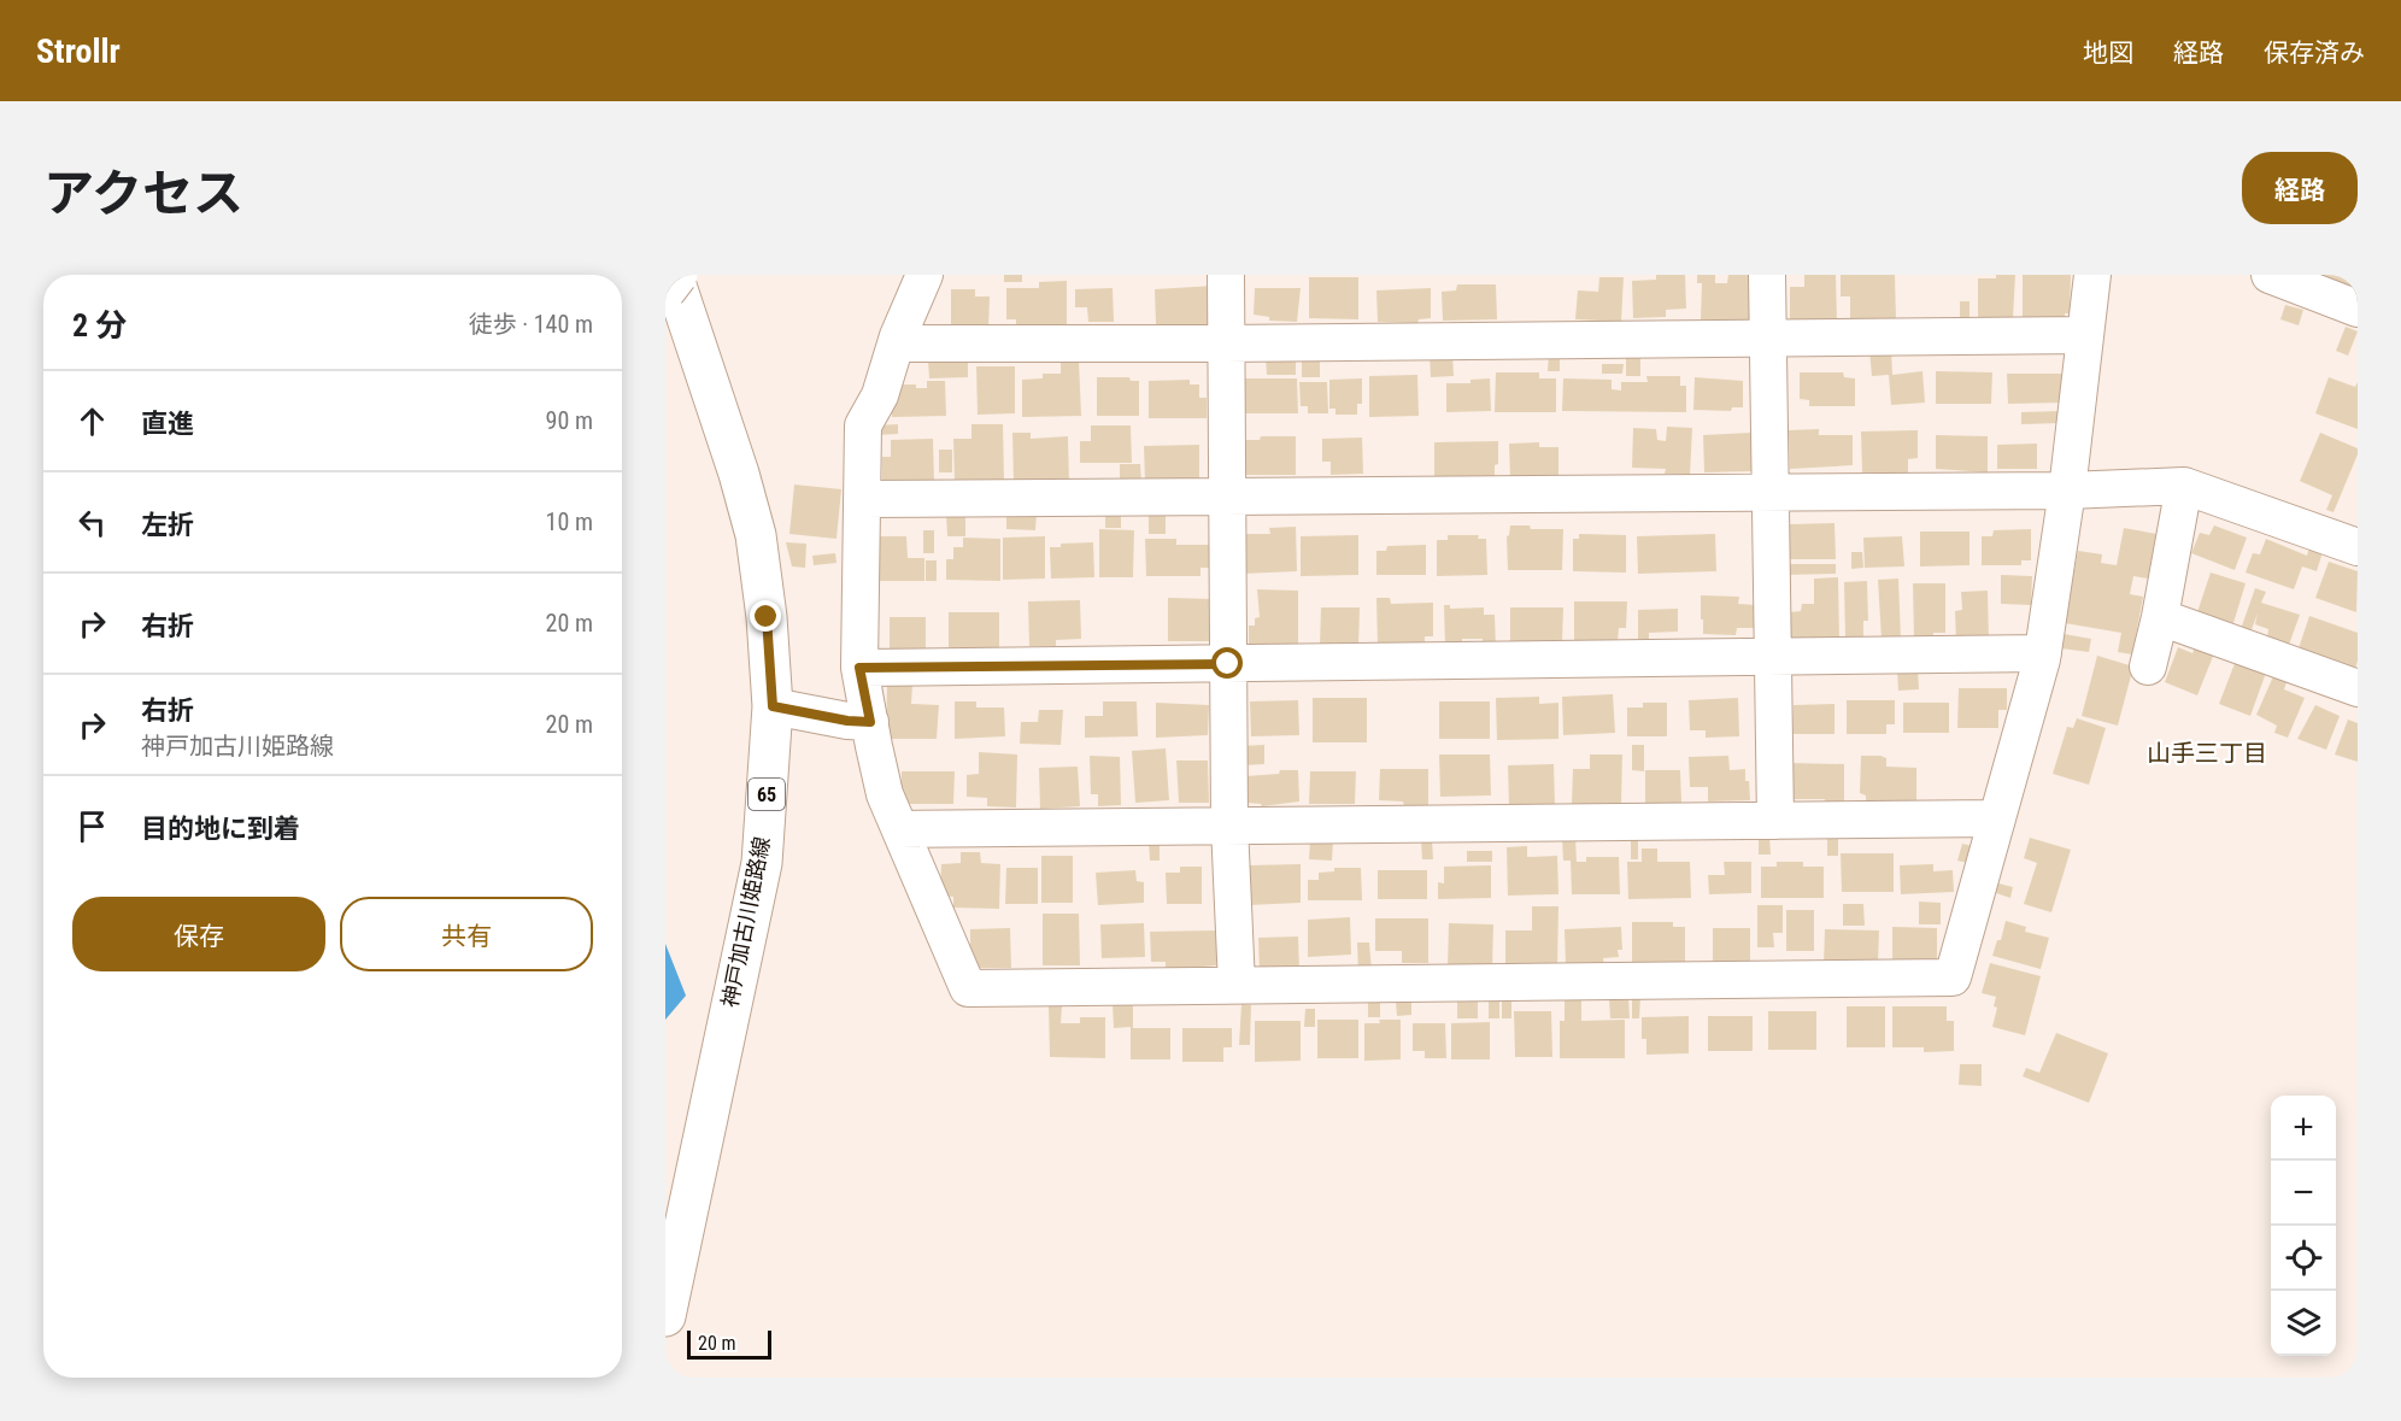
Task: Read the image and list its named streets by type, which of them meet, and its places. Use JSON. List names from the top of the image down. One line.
{"streets":{"main road":["65","神戸加古川姫路線"]},"districts":["山手三丁目"],"scale_bar":"20 m","page":{"header":"Strollr","nav":["地図","経路","保存済み"],"title":"アクセス","buttons":["経路",["保存","共有"]],"heading":["2 分","徒歩 · 140 m"],"list":[["直進","90 m"],["左折","10 m"],["右折","20 m"],["右折","神戸加古川姫路線","20 m"],"目的地に到着"],"map_buttons":["+","−"],"scale":"20 m"}}
